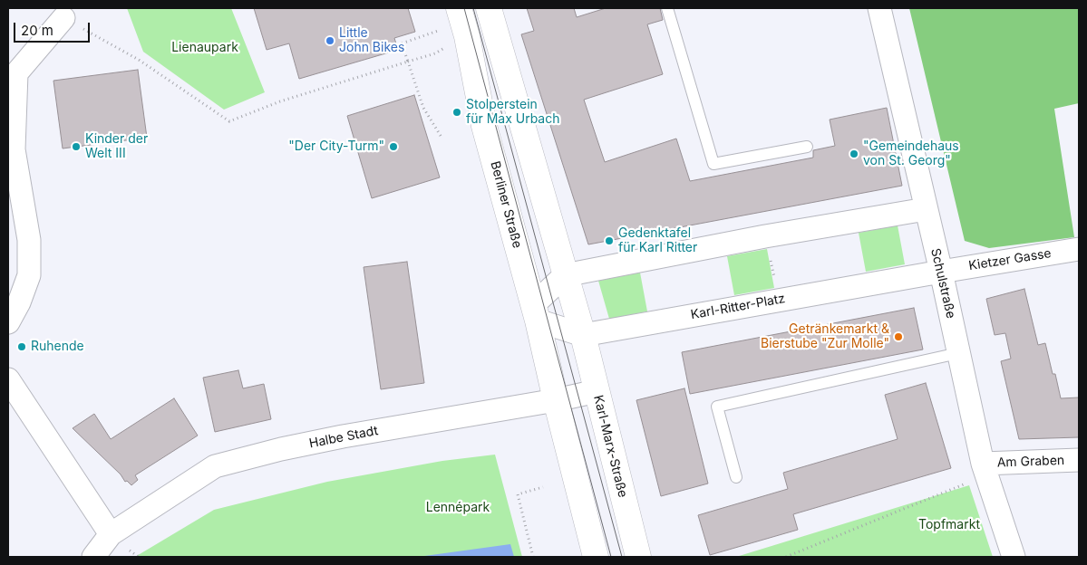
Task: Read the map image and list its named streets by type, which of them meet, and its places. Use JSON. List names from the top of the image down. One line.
{"streets":{"street":["Berliner Straße","Kietzer Gasse","Schulstraße","Karl-Ritter-Platz","Halbe Stadt","Karl-Marx-Straße","Am Graben"]},"crossings":[["Berliner Straße","Karl-Ritter-Platz"],["Berliner Straße","Halbe Stadt"],["Kietzer Gasse","Schulstraße"],["Kietzer Gasse","Karl-Ritter-Platz"],["Schulstraße","Karl-Ritter-Platz"],["Schulstraße","Am Graben"],["Karl-Ritter-Platz","Karl-Marx-Straße"],["Halbe Stadt","Karl-Marx-Straße"]],"parks":["Lienaupark","Lennépark","Topfmarkt"],"places":["Little John Bikes","Stolperstein für Max Urbach","Kinder der Welt III","\"Der City-Turm\"","\"Gemeindehaus von St. Georg\"","Gedenktafel für Karl Ritter","Getränkemarkt & Bierstube \"Zur Molle\"","Ruhende"],"scale_bar":"20 m"}
